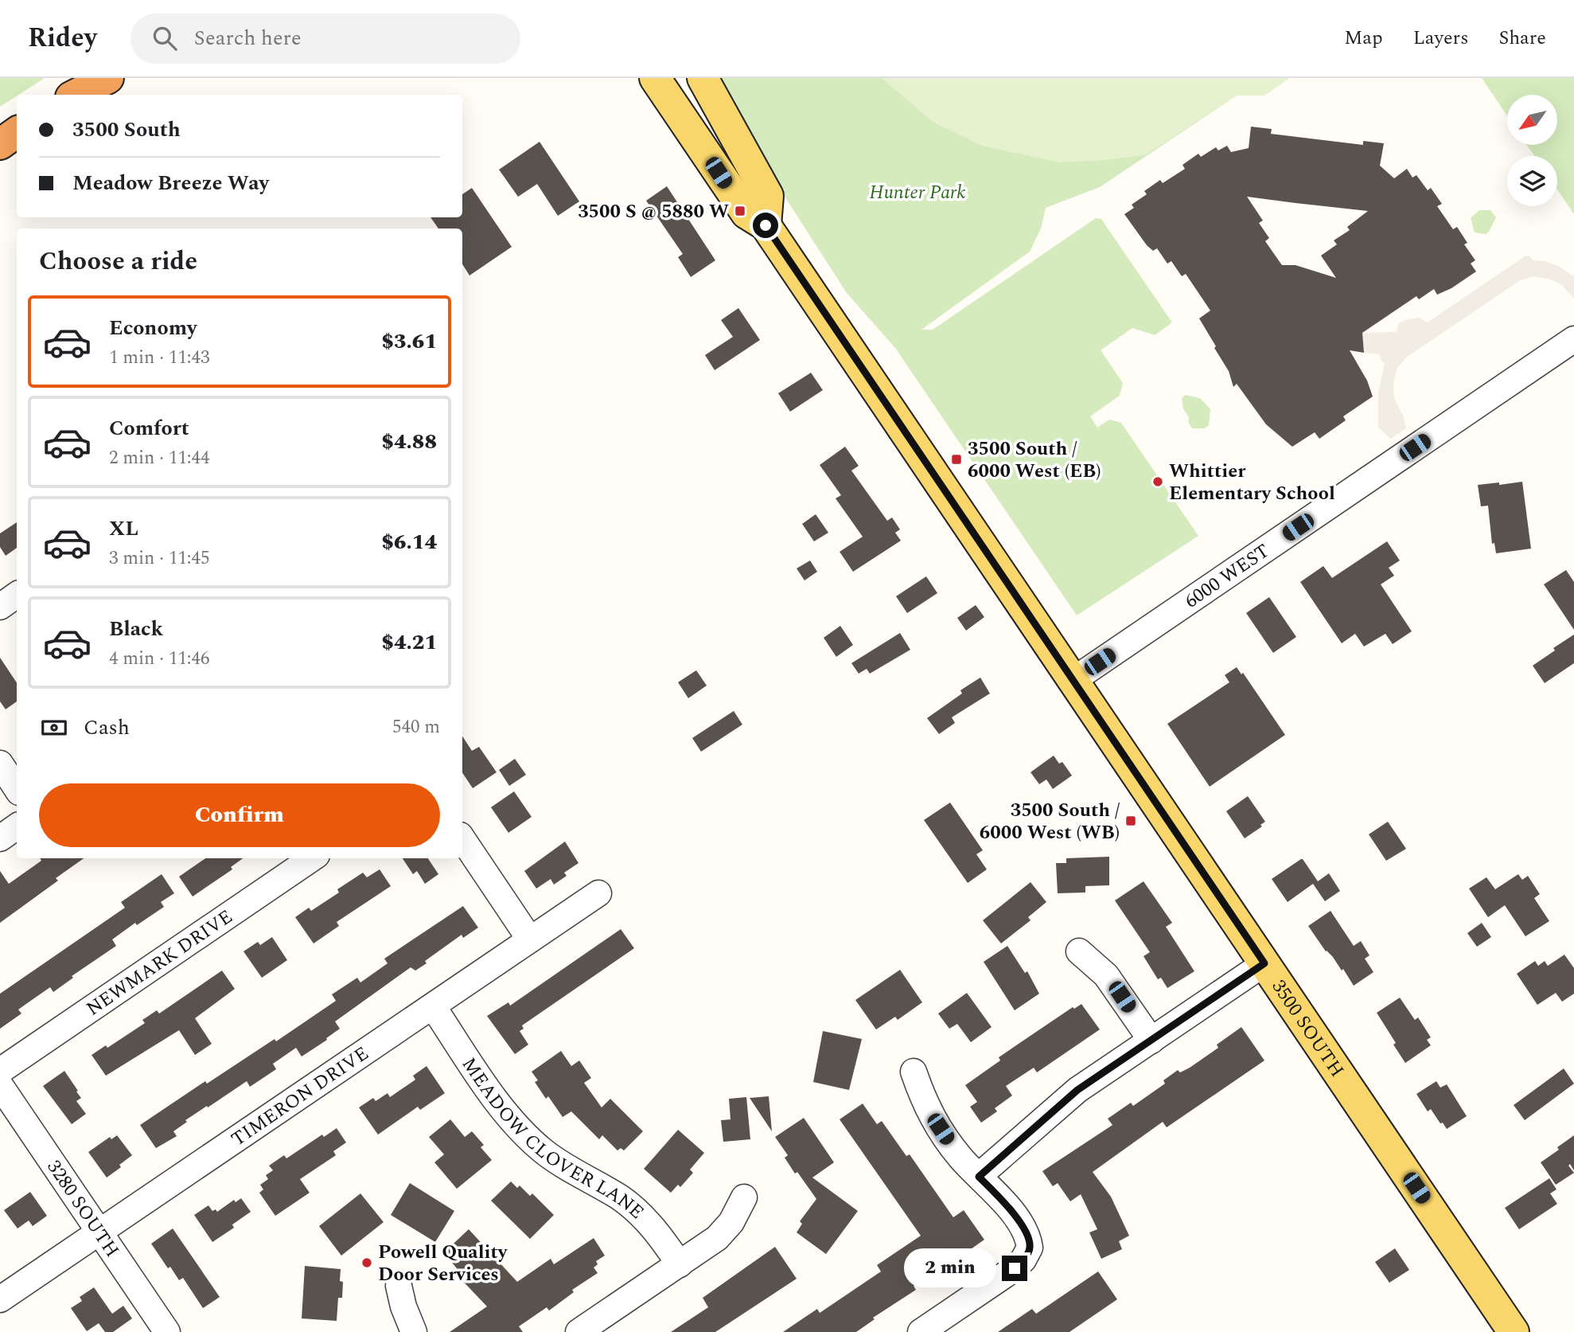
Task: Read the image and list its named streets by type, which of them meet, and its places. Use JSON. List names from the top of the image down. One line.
{"streets":{"main road":["3500 SOUTH"],"street":["6000 WEST","NEWMARK DRIVE","TIMERON DRIVE","MEADOW CLOVER LANE","3280 SOUTH"]},"crossings":[["6000 WEST","3500 SOUTH"],["TIMERON DRIVE","MEADOW CLOVER LANE"],["TIMERON DRIVE","3280 SOUTH"]],"parks":["Hunter Park"],"places":{"transit":["3500 S @ 5880 W","3500 South / 6000 West (EB)","3500 South / 6000 West (WB)"],"other":["Whittier Elementary School","Powell Quality Door Services"]},"north":"bottom left","page":{"header":"Ridey","search":"Search here","nav":["Map","Layers","Share"],"banner":["3500 South","Meadow Breeze Way"],"heading":"Choose a ride","list":[{"name":"Economy","note":"1 min · 11:43","value":"$3.61"},{"name":"Comfort","note":"2 min · 11:44","value":"$4.88"},{"name":"XL","note":"3 min · 11:45","value":"$6.14"},{"name":"Black","note":"4 min · 11:46","value":"$4.21"}],"pay":["Cash","540 m"],"buttons":"Confirm","bubble":"2 min"}}
